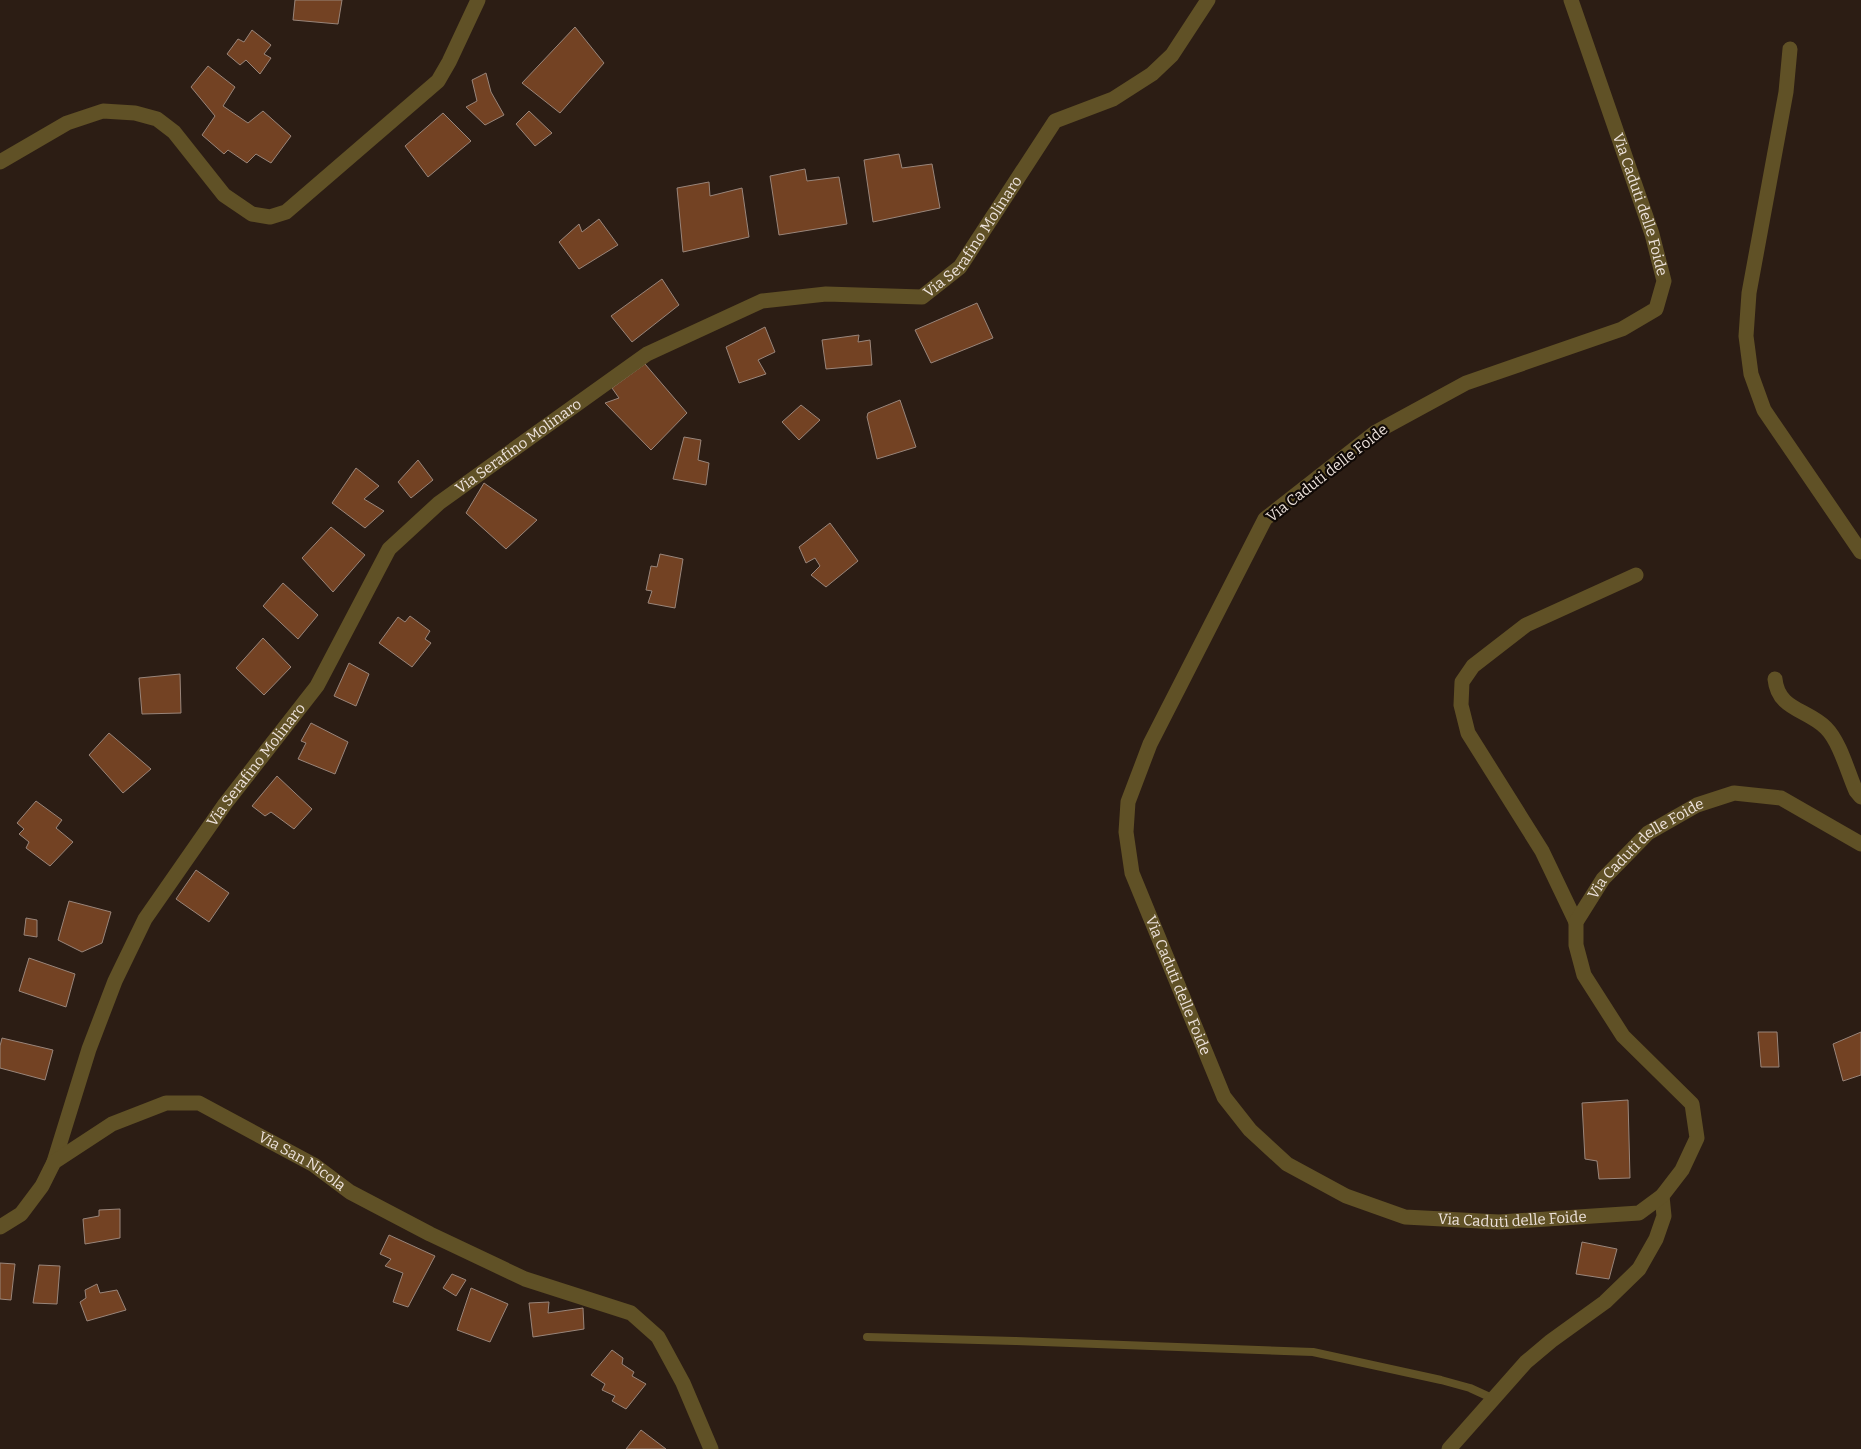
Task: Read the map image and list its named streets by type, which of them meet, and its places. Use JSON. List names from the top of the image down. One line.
{"streets":{"street":["Via Caduti delle Foide","Via Serafino Molinaro","Via San Nicola"]},"crossings":[["Via Serafino Molinaro","Via San Nicola"]]}
